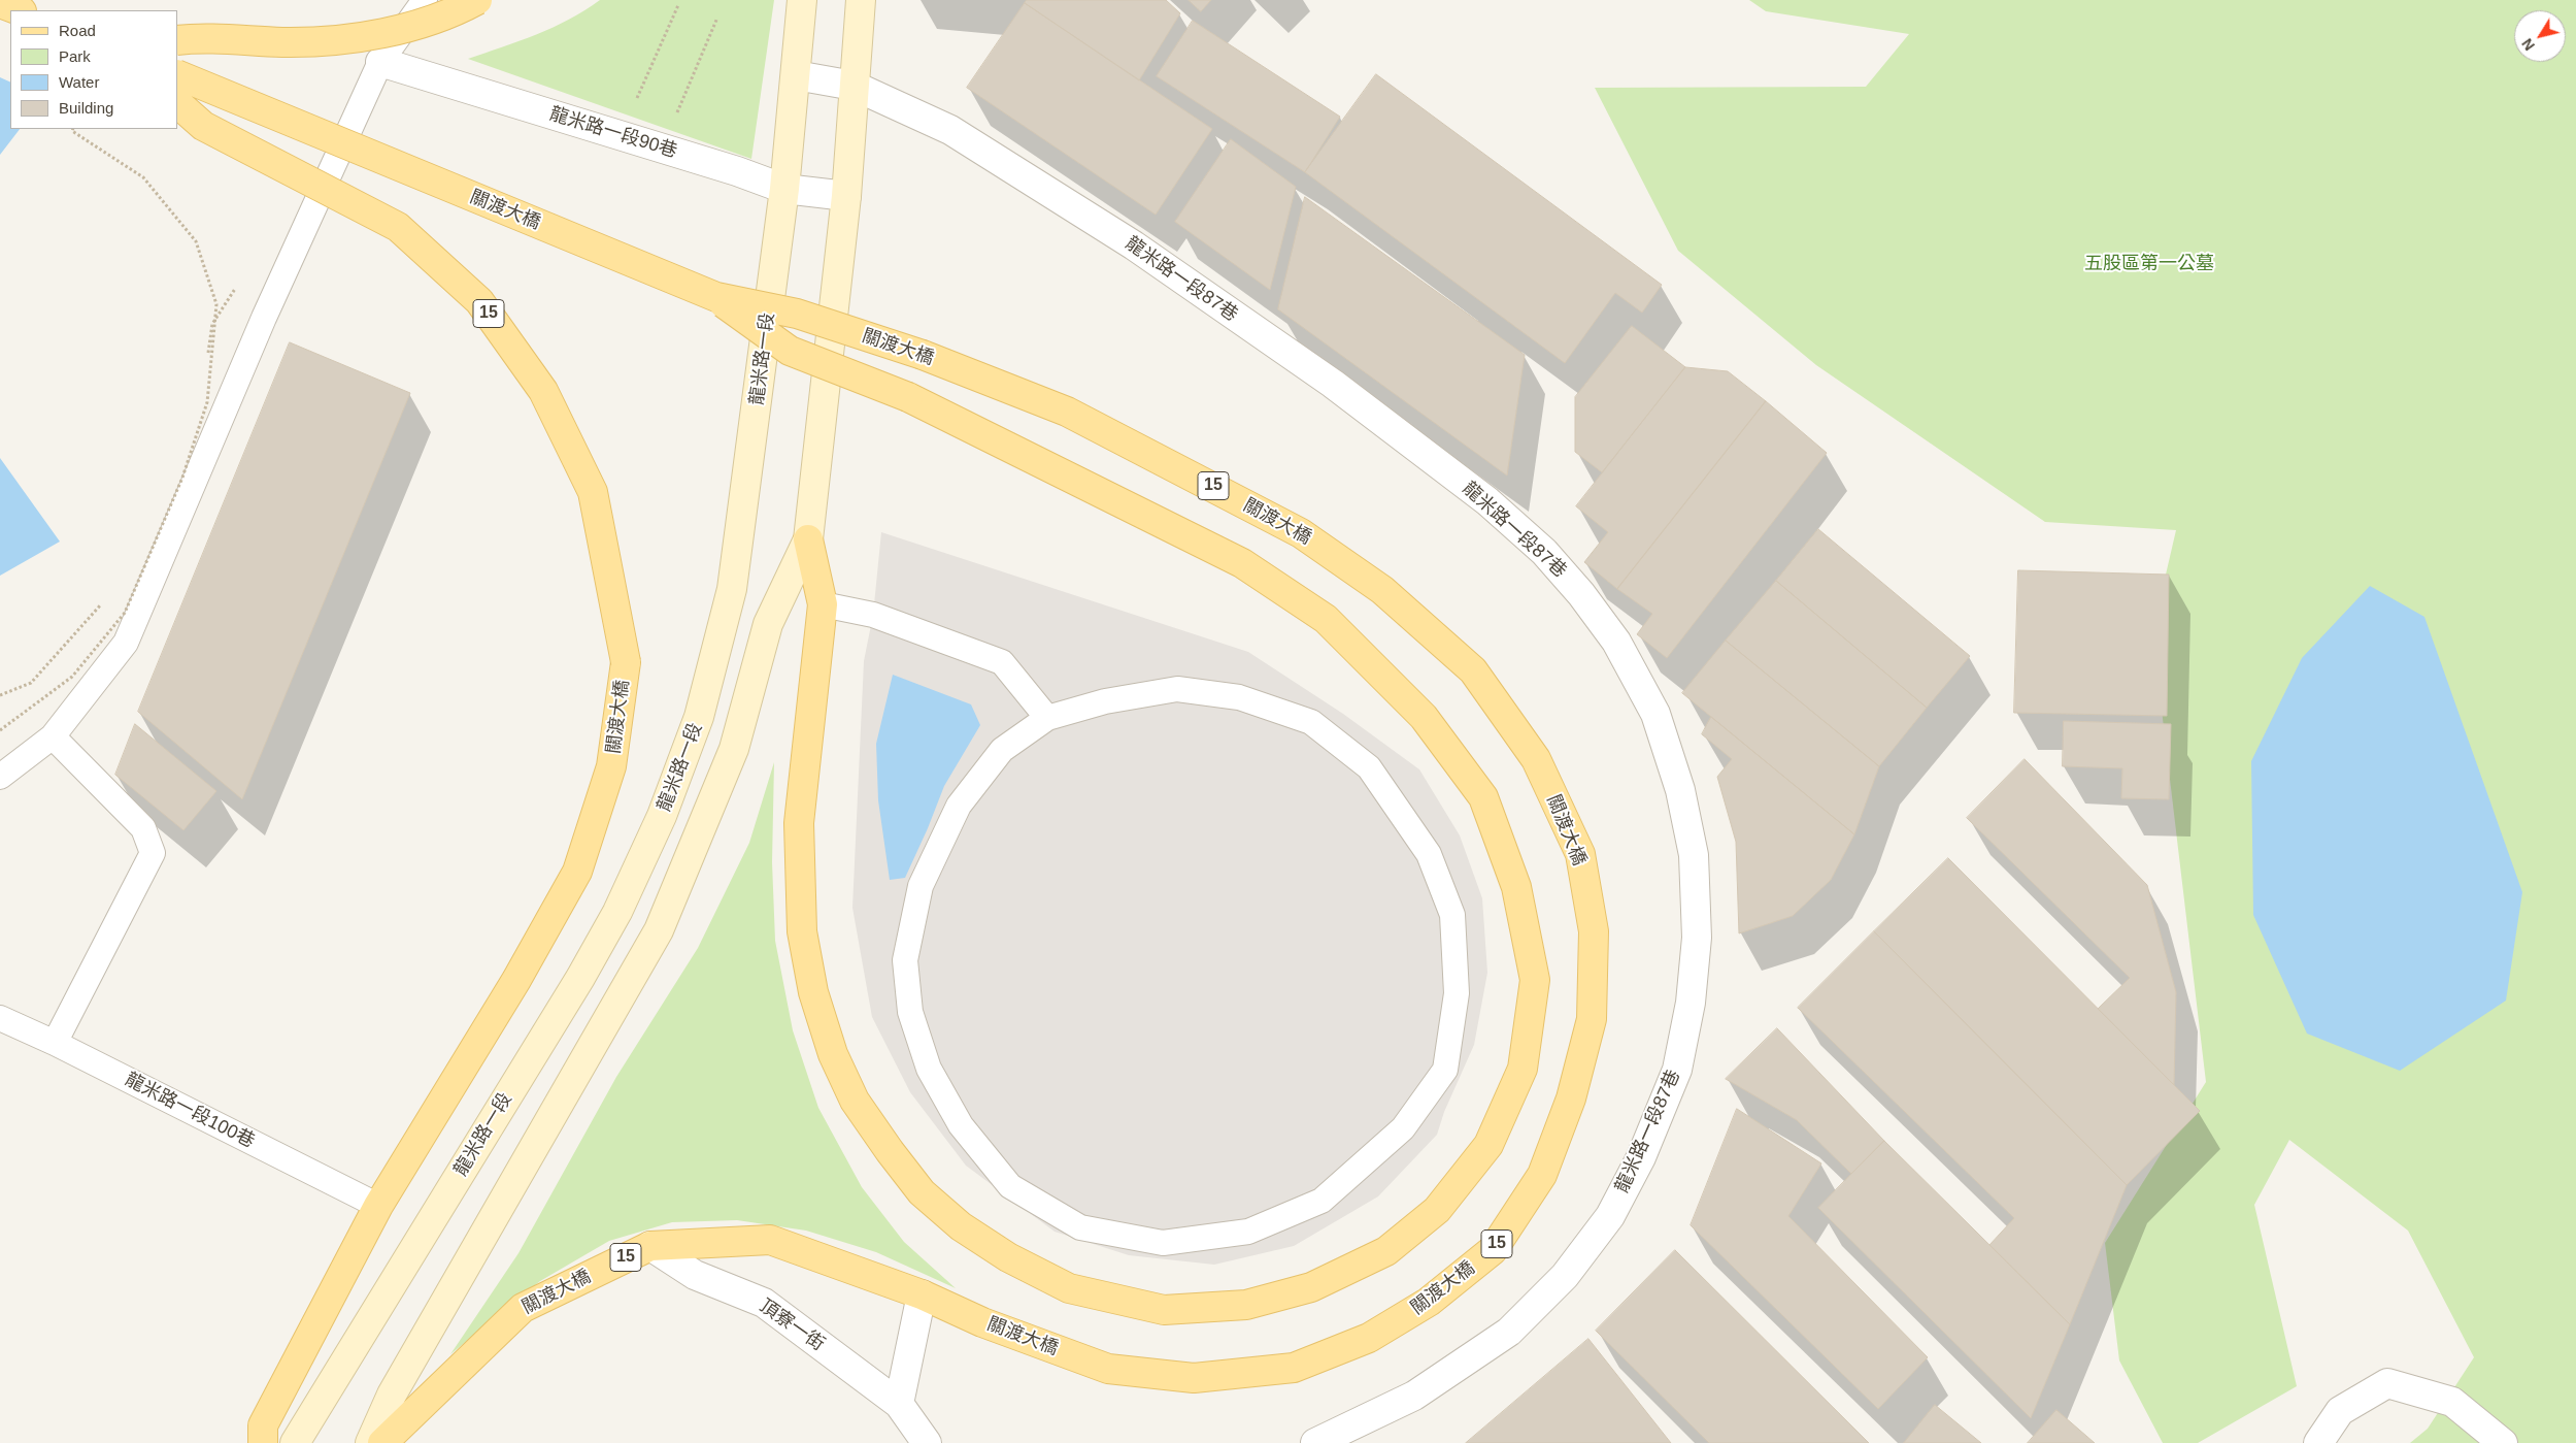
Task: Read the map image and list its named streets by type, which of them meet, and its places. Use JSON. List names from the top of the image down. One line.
{"streets":{"main road":["關渡大橋","15","龍米路一段"],"street":["龍米路一段90巷","龍米路一段87巷","頂寮一街"],"lane":["龍米路一段100巷"]},"crossings":[["龍米路一段90巷","龍米路一段"],["關渡大橋","龍米路一段100巷"],["關渡大橋","頂寮一街"],["龍米路一段87巷","龍米路一段"]],"parks":["五股區第一公墓"],"legend":["Road","Park","Water","Building"],"north":"bottom left"}
